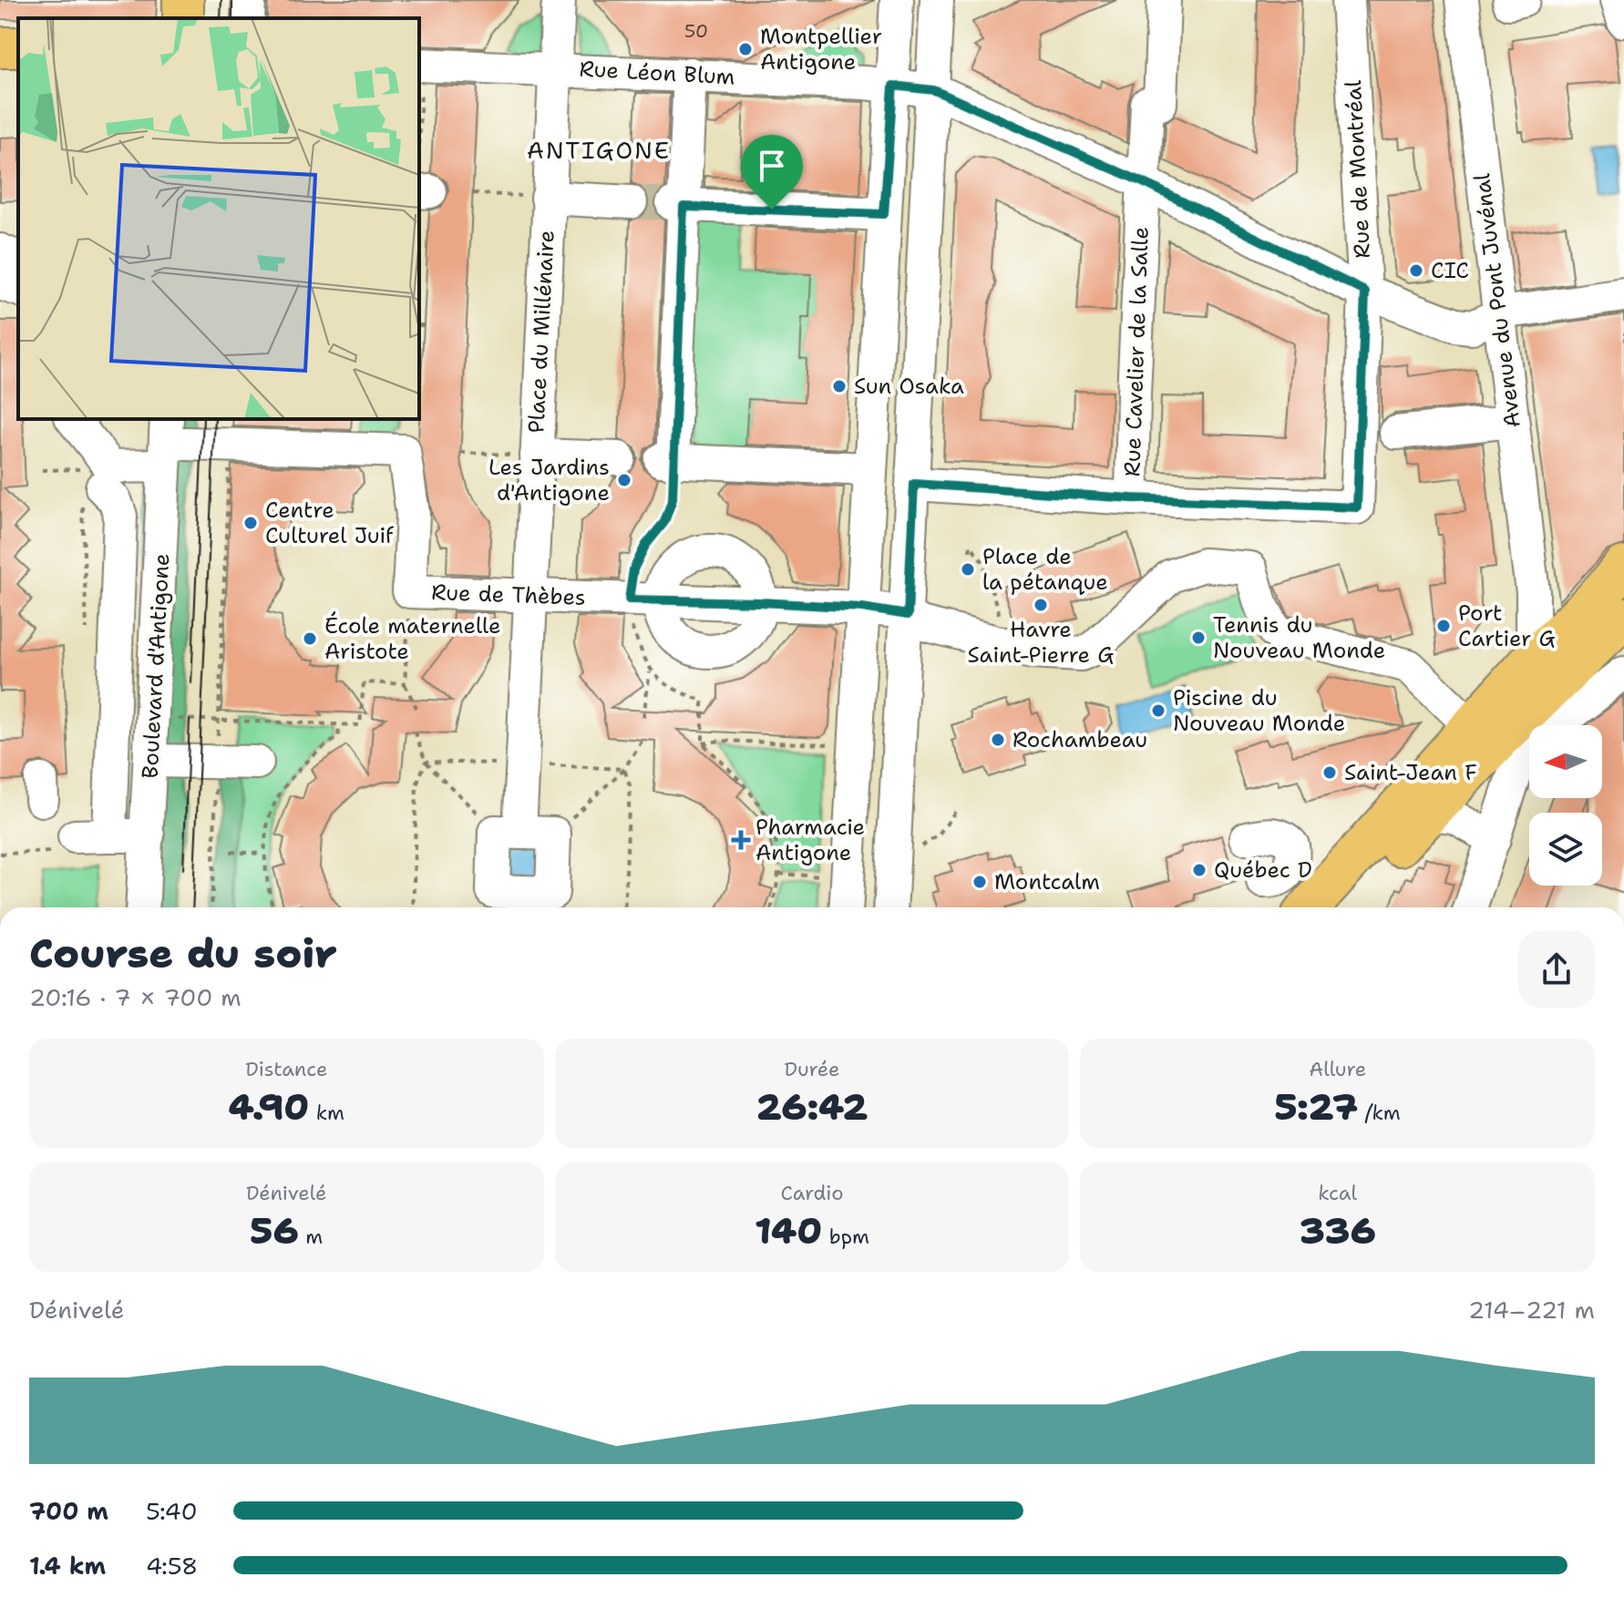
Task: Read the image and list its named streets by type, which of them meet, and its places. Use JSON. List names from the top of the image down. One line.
{"streets":{"street":["Rue Léon Blum","Rue de Montréal","Avenue du Pont Juvénal","Place du Millénaire","Rue Cavelier de la Salle","Rue de Thèbes","Boulevard d'Antigone"]},"crossings":[["Rue Léon Blum","Rue de Montréal"],["Rue Léon Blum","Avenue du Pont Juvénal"],["Rue Léon Blum","Place du Millénaire"],["Rue Léon Blum","Rue Cavelier de la Salle"],["Rue de Montréal","Rue Cavelier de la Salle"],["Place du Millénaire","Rue de Thèbes"],["Rue de Thèbes","Boulevard d'Antigone"]],"districts":["ANTIGONE"],"places":{"other":["Montpellier Antigone","CIC","Sun Osaka","Les Jardins d'Antigone","Centre Culturel Juif","Place de la pétanque","Havre Saint-Pierre G","Port Cartier G","Tennis du Nouveau Monde","École maternelle Aristote","Piscine du Nouveau Monde","Rochambeau","Saint-Jean F","Québec D","Montcalm"],"health":["Pharmacie Antigone"]},"house_numbers":["50"],"north":"left","page":{"heading":["Course du soir","20:16 · 7 × 700 m"],"stats":[["Distance","4.90 km"],["Durée","26:42"],["Allure","5:27 /km"],["Dénivelé","56 m"],["Cardio","140 bpm"],["kcal","336"]],"chart":["Dénivelé","214–221 m"],"list":[{"name":"700 m","note":"5:40"},{"name":"1.4 km","note":"4:58"}]}}
